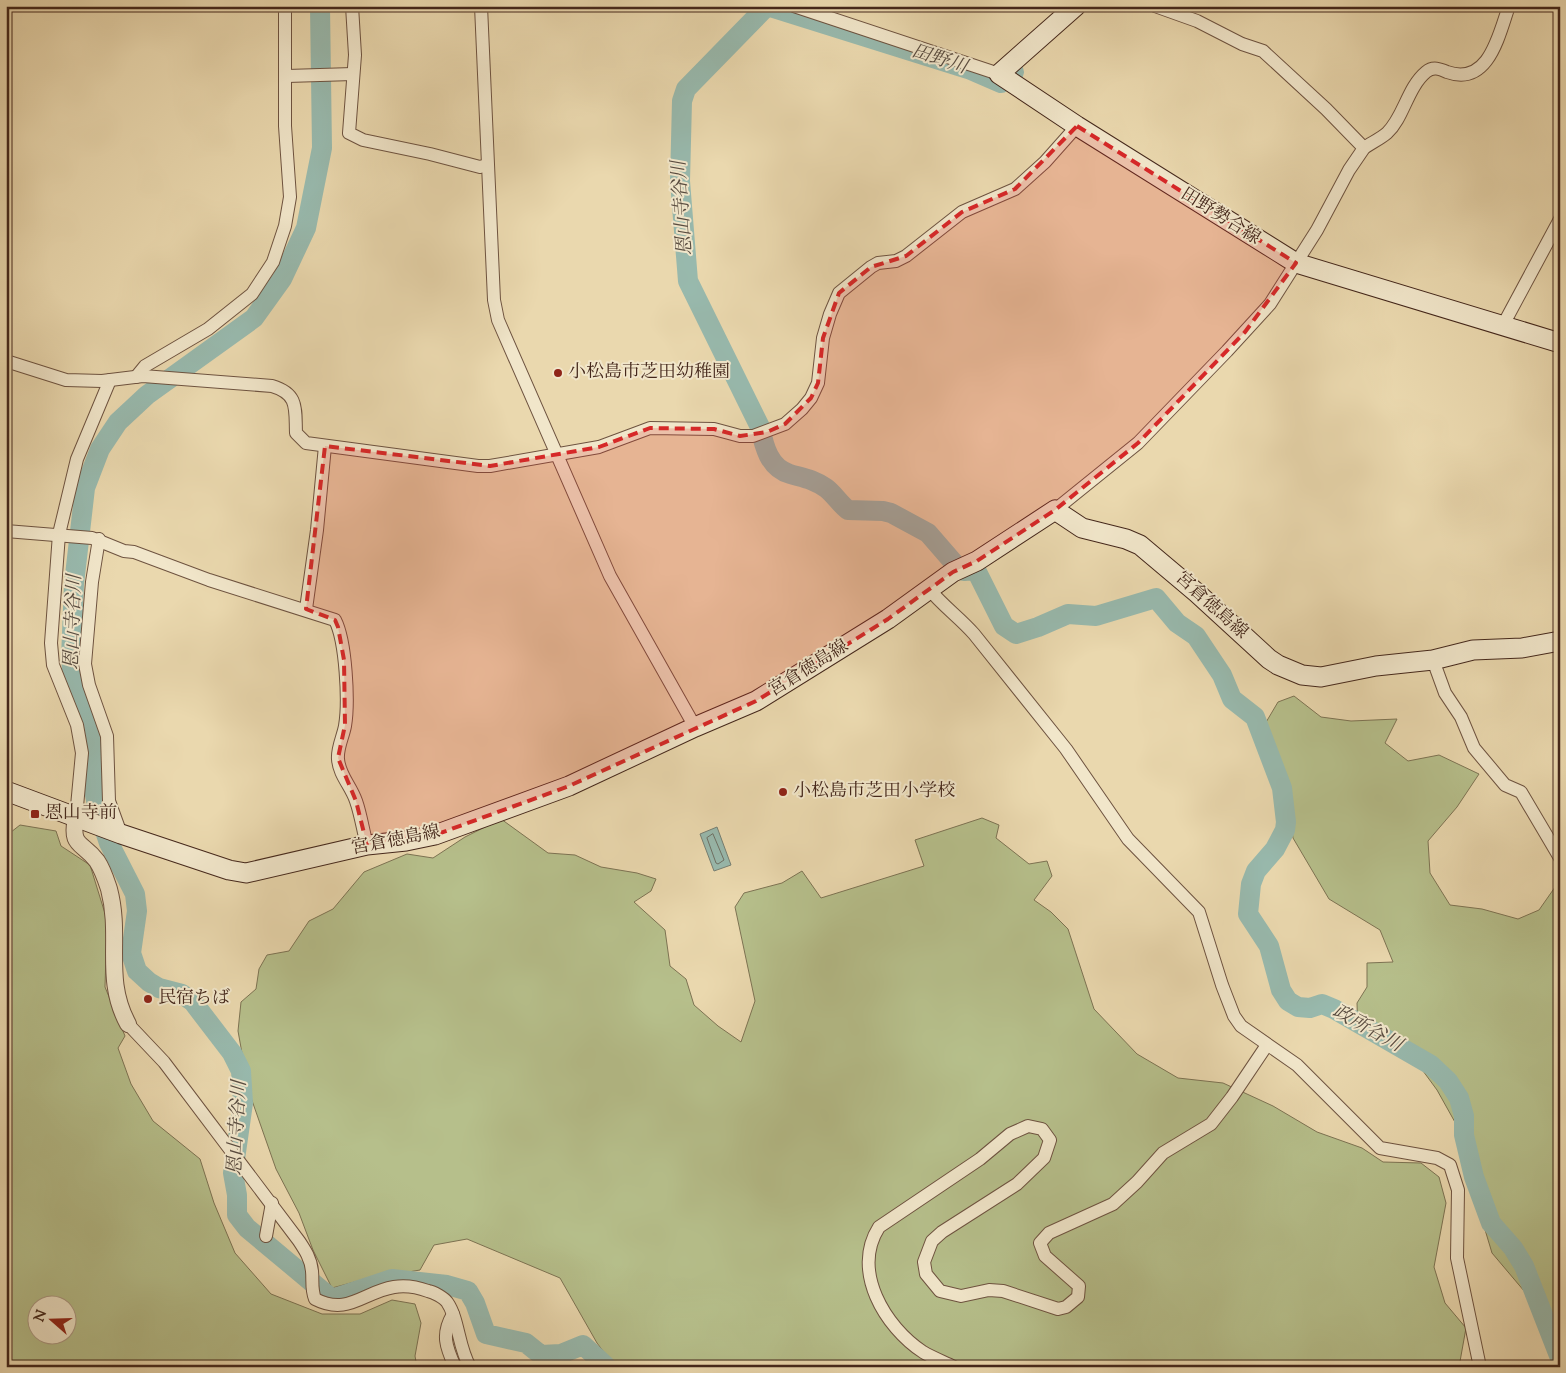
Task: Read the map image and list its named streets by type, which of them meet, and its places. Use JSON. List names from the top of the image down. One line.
{"streets":{"main road":["田野勢合線","宮倉徳島線"]},"water":["田野川","恩山寺谷川","政所谷川"],"places":{"other":["小松島市芝田幼稚園","小松島市芝田小学校","民宿ちば"],"transit":["恩山寺前"]},"north":"left"}
